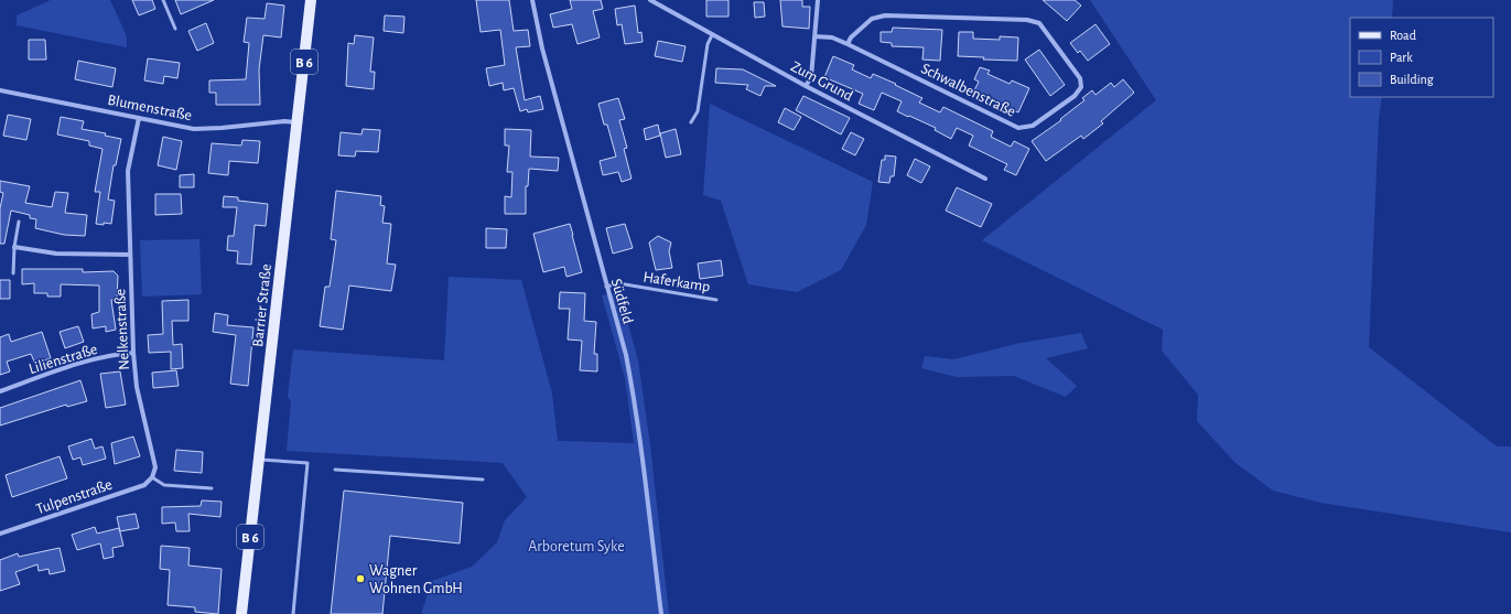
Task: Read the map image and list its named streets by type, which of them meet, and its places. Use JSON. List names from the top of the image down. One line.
{"streets":{"main road":["B 6","Barrier Straße"],"street":["Zum Grund","Schwalbenstraße","Blumenstraße","Südfeld","Nelkenstraße","Lilienstraße","Tulpenstraße"],"lane":["Haferkamp"]},"crossings":[["Blumenstraße","Barrier Straße"],["Blumenstraße","Nelkenstraße"],["Haferkamp","Südfeld"],["Nelkenstraße","Lilienstraße"],["Nelkenstraße","Tulpenstraße"]],"parks":["Arboretum Syke"],"places":["Wagner Wohnen GmbH"],"legend":["Road","Park","Building"]}
